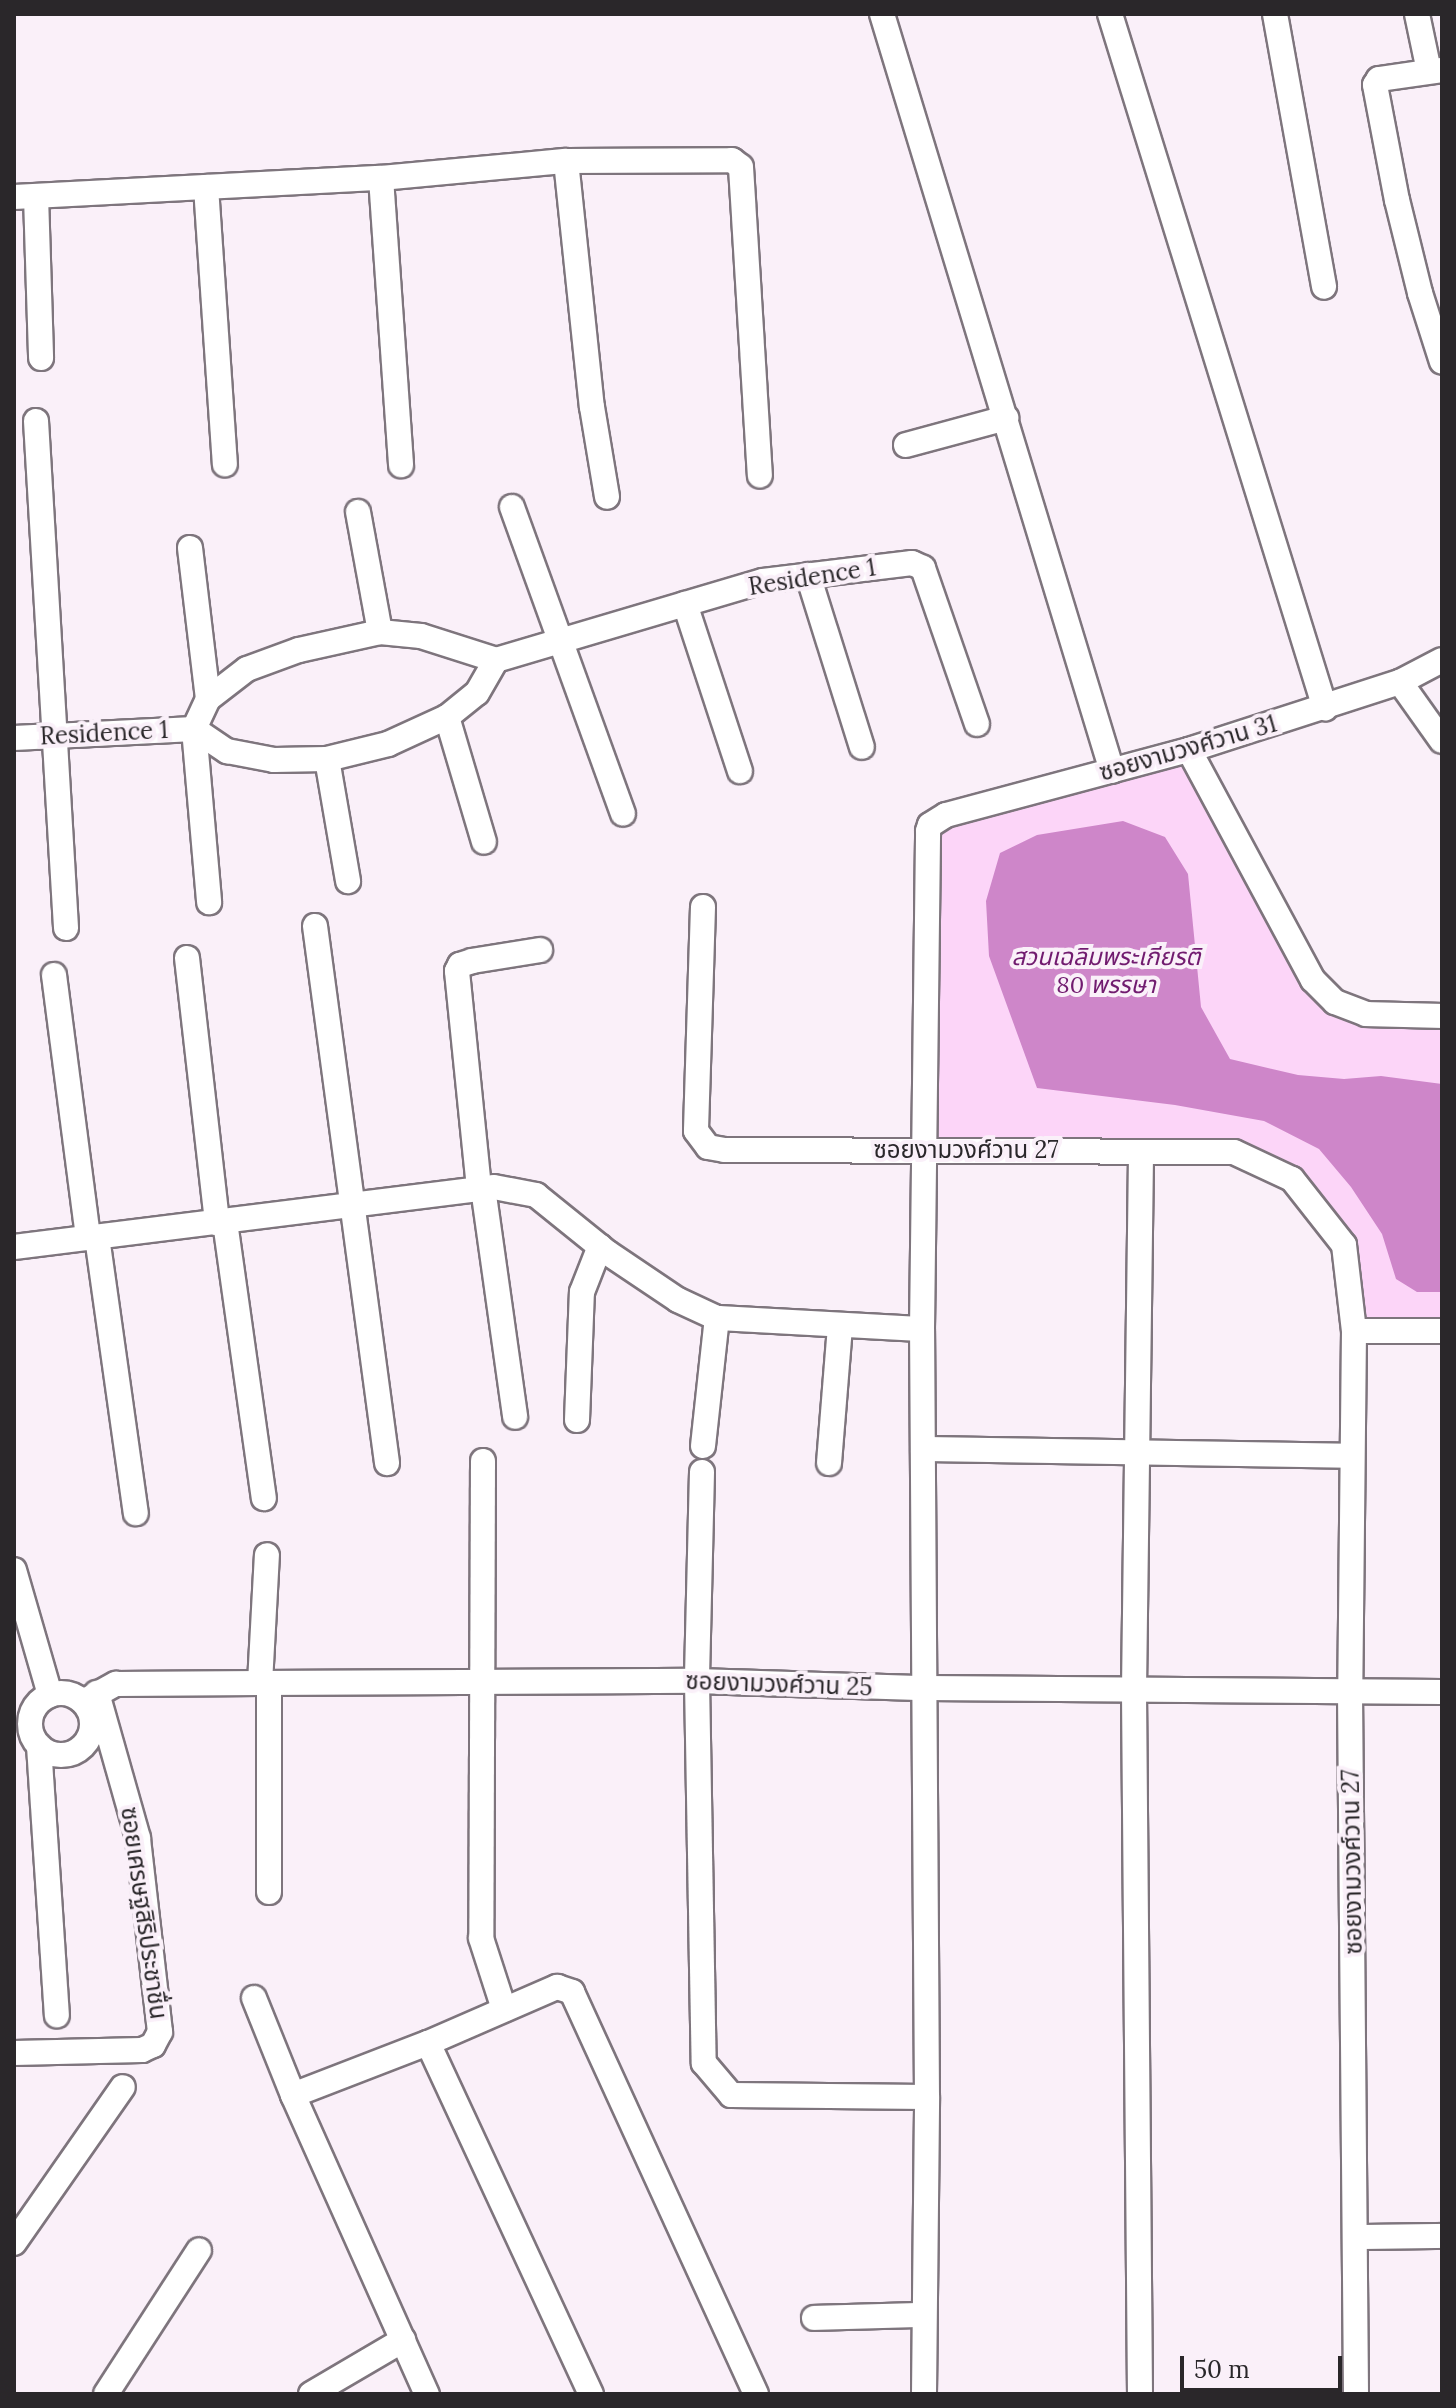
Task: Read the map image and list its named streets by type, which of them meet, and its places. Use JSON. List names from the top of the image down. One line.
{"streets":{"street":["Residence 1","ซอยงามวงศ์วาน 31","ซอยงามวงศ์วาน 27","ซอยงามวงศ์วาน 25","ซอยเศรษฐสิริประชาชื่น"]},"crossings":[["ซอยงามวงศ์วาน 31","ซอยงามวงศ์วาน 27"],["ซอยงามวงศ์วาน 27","ซอยงามวงศ์วาน 25"],["ซอยงามวงศ์วาน 25","ซอยเศรษฐสิริประชาชื่น"]],"parks":["สวนเฉลิมพระเกียรติ 80 พรรษา"],"scale_bar":"50 m"}
